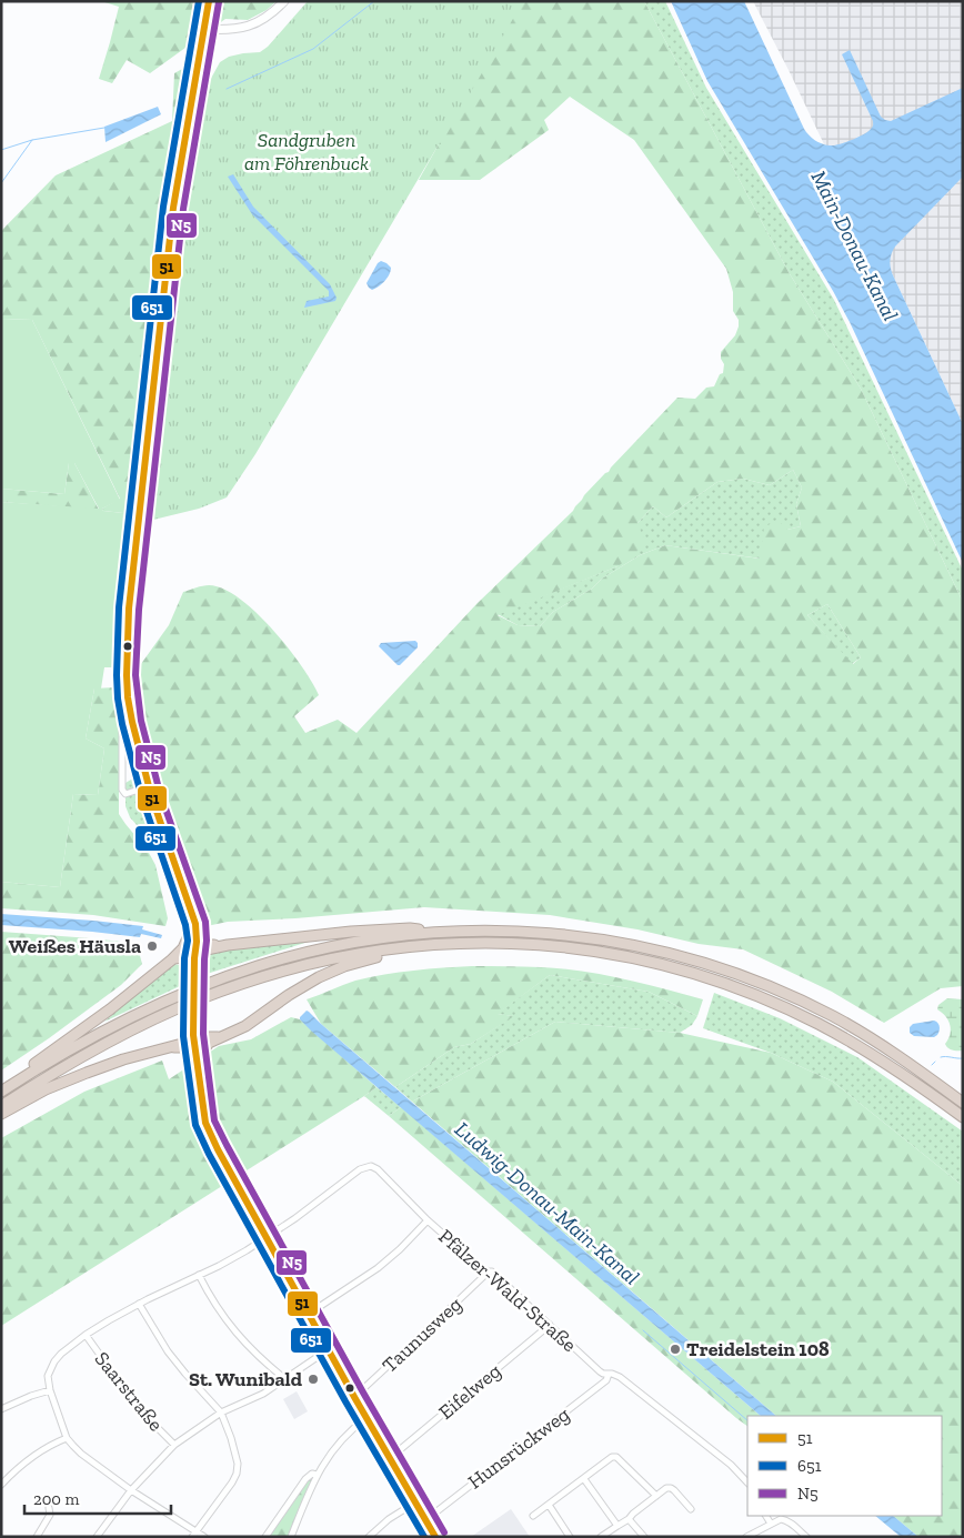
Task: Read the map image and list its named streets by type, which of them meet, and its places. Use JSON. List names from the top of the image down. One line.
{"streets":{"street":["Pfälzer-Wald-Straße","Taunusweg","Saarstraße","Eifelweg","Hunsrückweg"]},"crossings":[["Pfälzer-Wald-Straße","Taunusweg"],["Pfälzer-Wald-Straße","Eifelweg"],["Pfälzer-Wald-Straße","Hunsrückweg"]],"water":["Main-Donau-Kanal","Ludwig-Donau-Main-Kanal"],"parks":["Sandgruben am Föhrenbuck"],"places":["Weißes Häusla","Treidelstein 108","St. Wunibald"],"lines":["transit line 51","transit line 651","transit line N5"],"legend":["51","651","N5"],"scale_bar":"200 m"}
